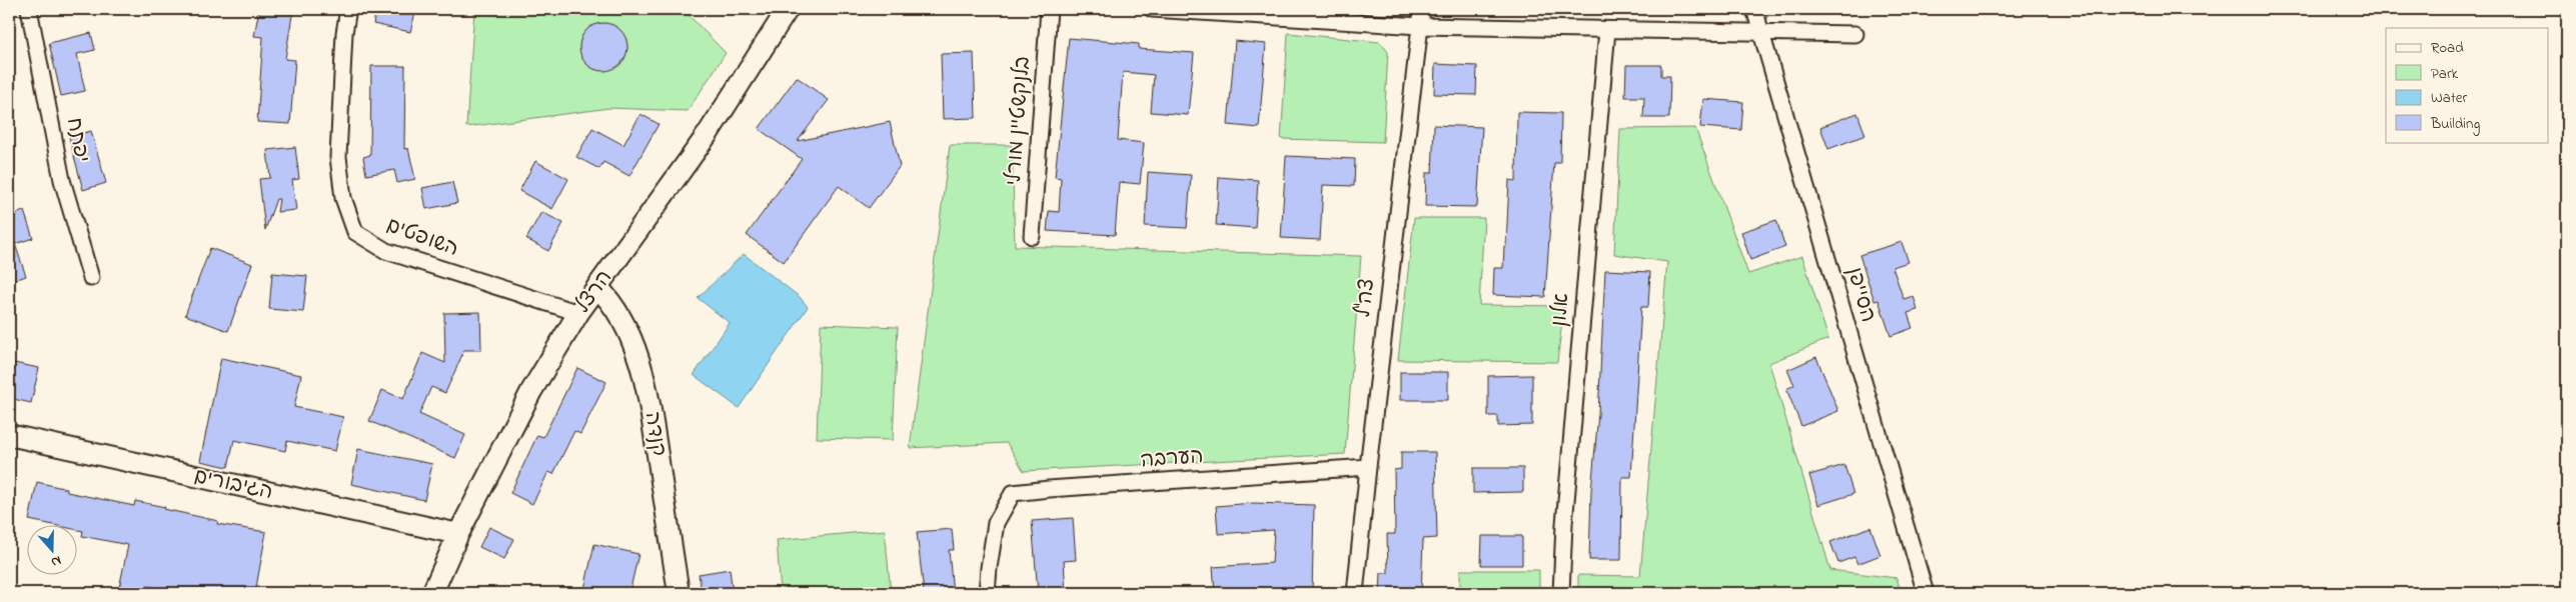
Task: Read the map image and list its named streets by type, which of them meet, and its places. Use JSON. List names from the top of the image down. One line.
{"streets":{"street":["בלנקשטיין מורלי","יפתח","השופטים","הרצל","הסייפן","צה\"ל","אלון","קנדה","הערבה","הגיבורים"]},"crossings":[["השופטים","הרצל"],["הרצל","קנדה"],["הרצל","הגיבורים"],["צה\"ל","הערבה"]],"legend":["Road","Park","Water","Building"],"north":"bottom"}
